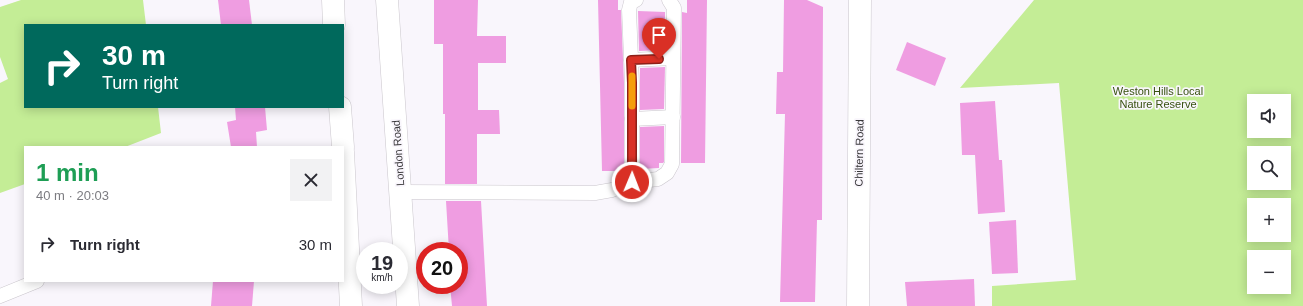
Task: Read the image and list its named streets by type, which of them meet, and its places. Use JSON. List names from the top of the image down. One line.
{"streets":{"street":["London Road","Chiltern Road"]},"parks":["Weston Hills Local Nature Reserve"],"page":{"turn":["30 m","Turn right"],"map_buttons":["+","−"],"heading":["1 min","40 m · 20:03"],"list":[{"name":"Turn right","value":"30 m"}],"speed":"19 km/h","limit":"20"}}
